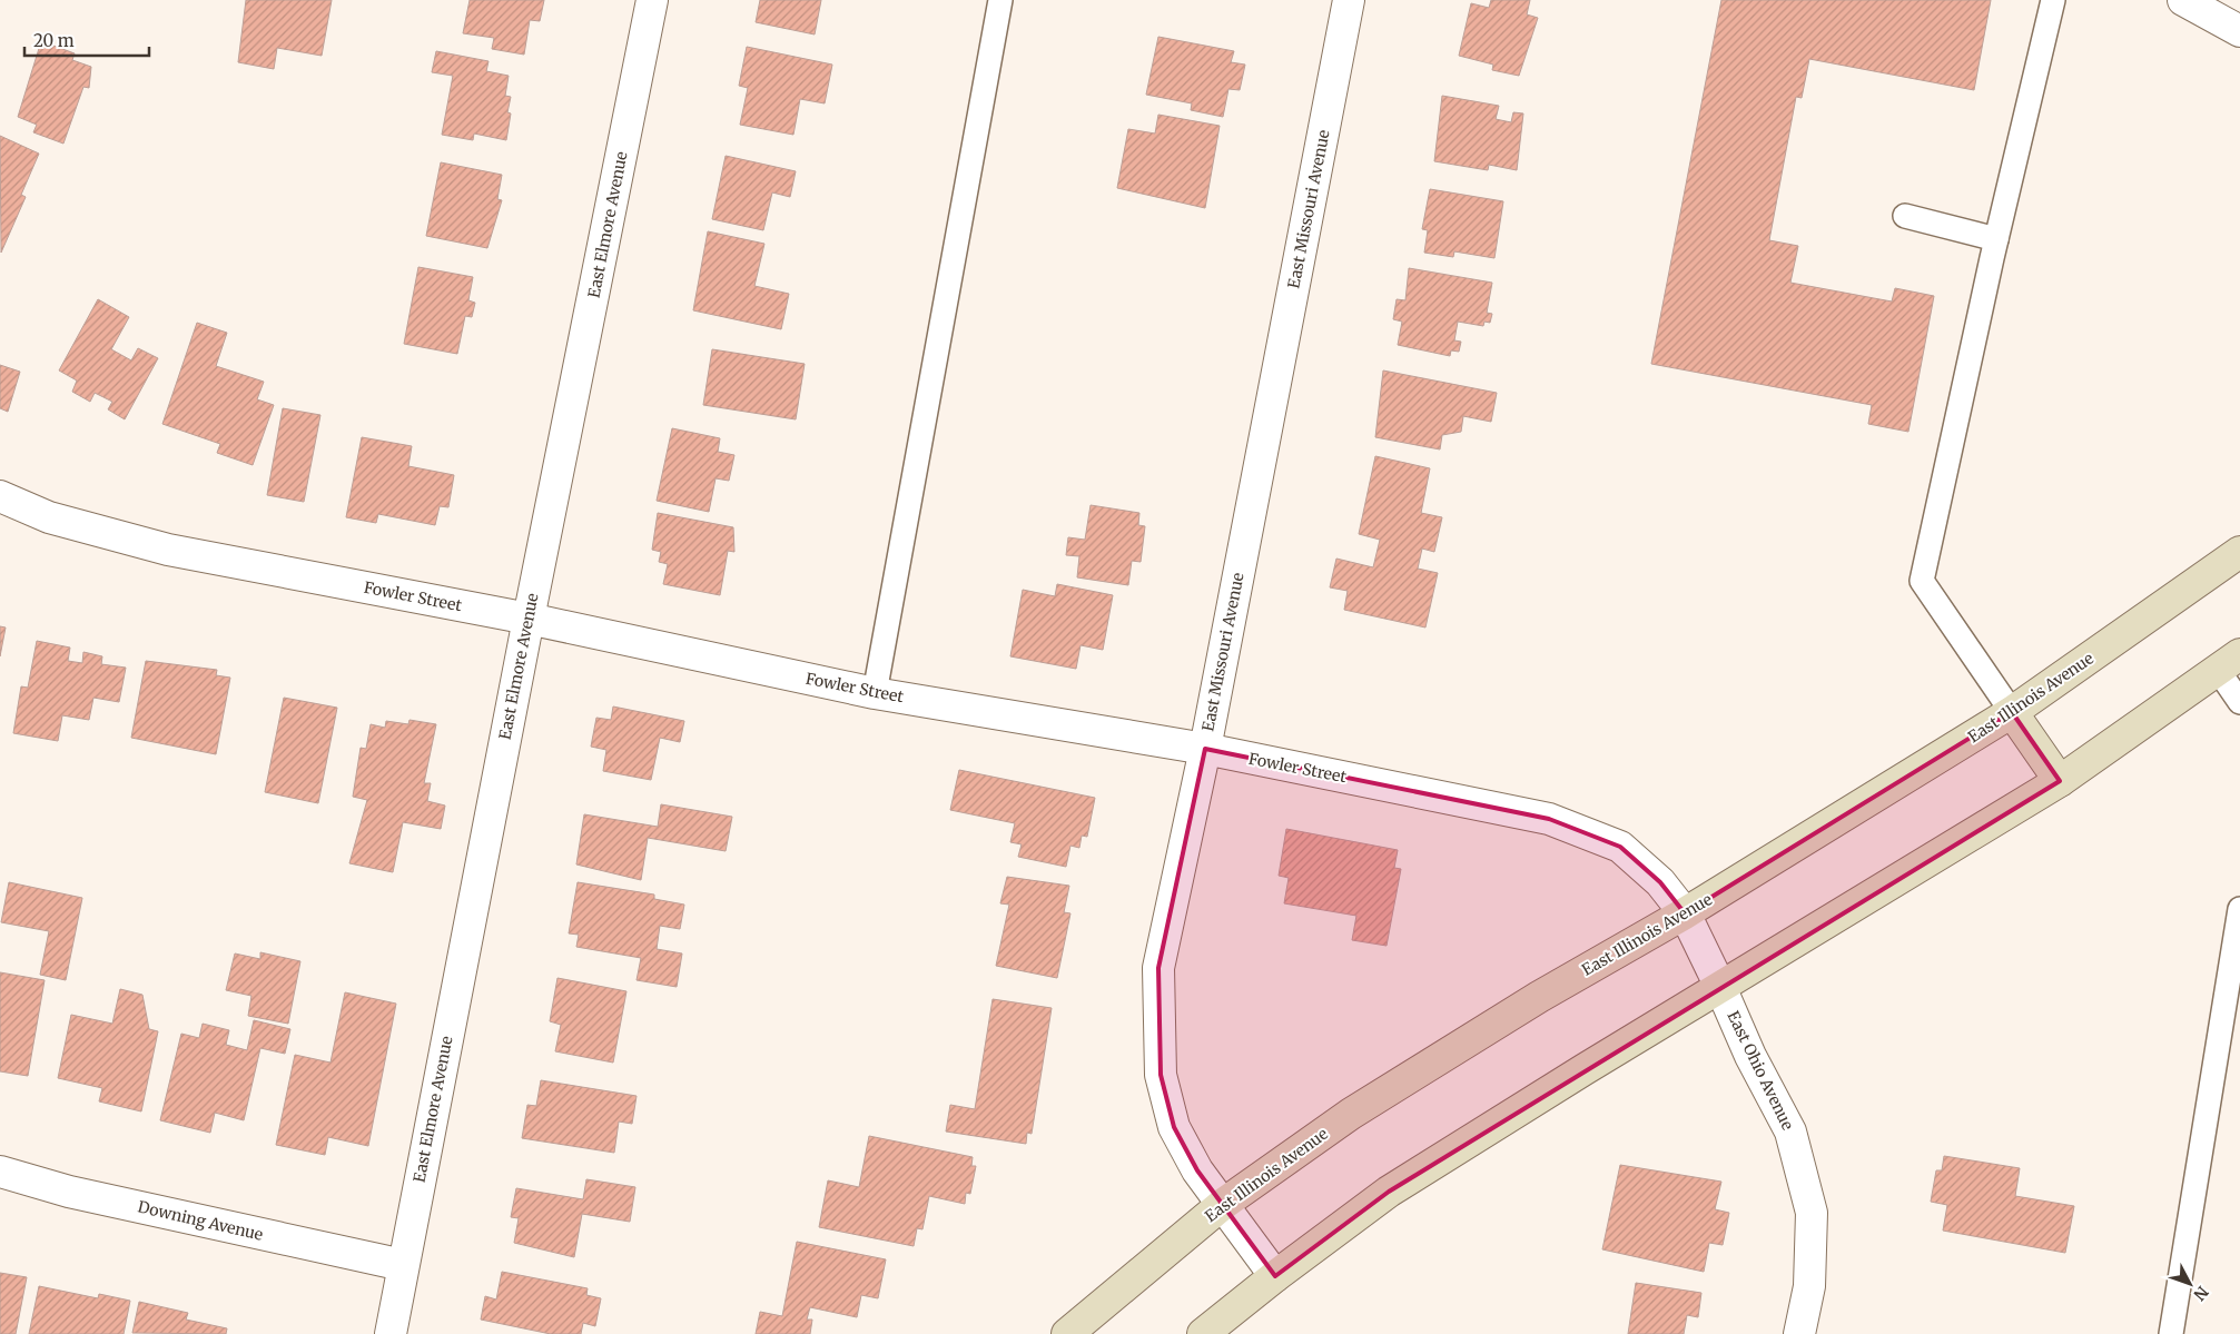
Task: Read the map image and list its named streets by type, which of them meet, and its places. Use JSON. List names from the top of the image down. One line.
{"streets":{"main road":["East Illinois Avenue"],"street":["East Missouri Avenue","East Elmore Avenue","Fowler Street","East Ohio Avenue","Downing Avenue"]},"crossings":[["East Missouri Avenue","Fowler Street"],["East Missouri Avenue","East Illinois Avenue"],["East Elmore Avenue","Fowler Street"],["East Elmore Avenue","Downing Avenue"],["Fowler Street","East Illinois Avenue"],["Fowler Street","East Ohio Avenue"],["East Illinois Avenue","East Ohio Avenue"]],"scale_bar":"20 m","north":"bottom right"}
